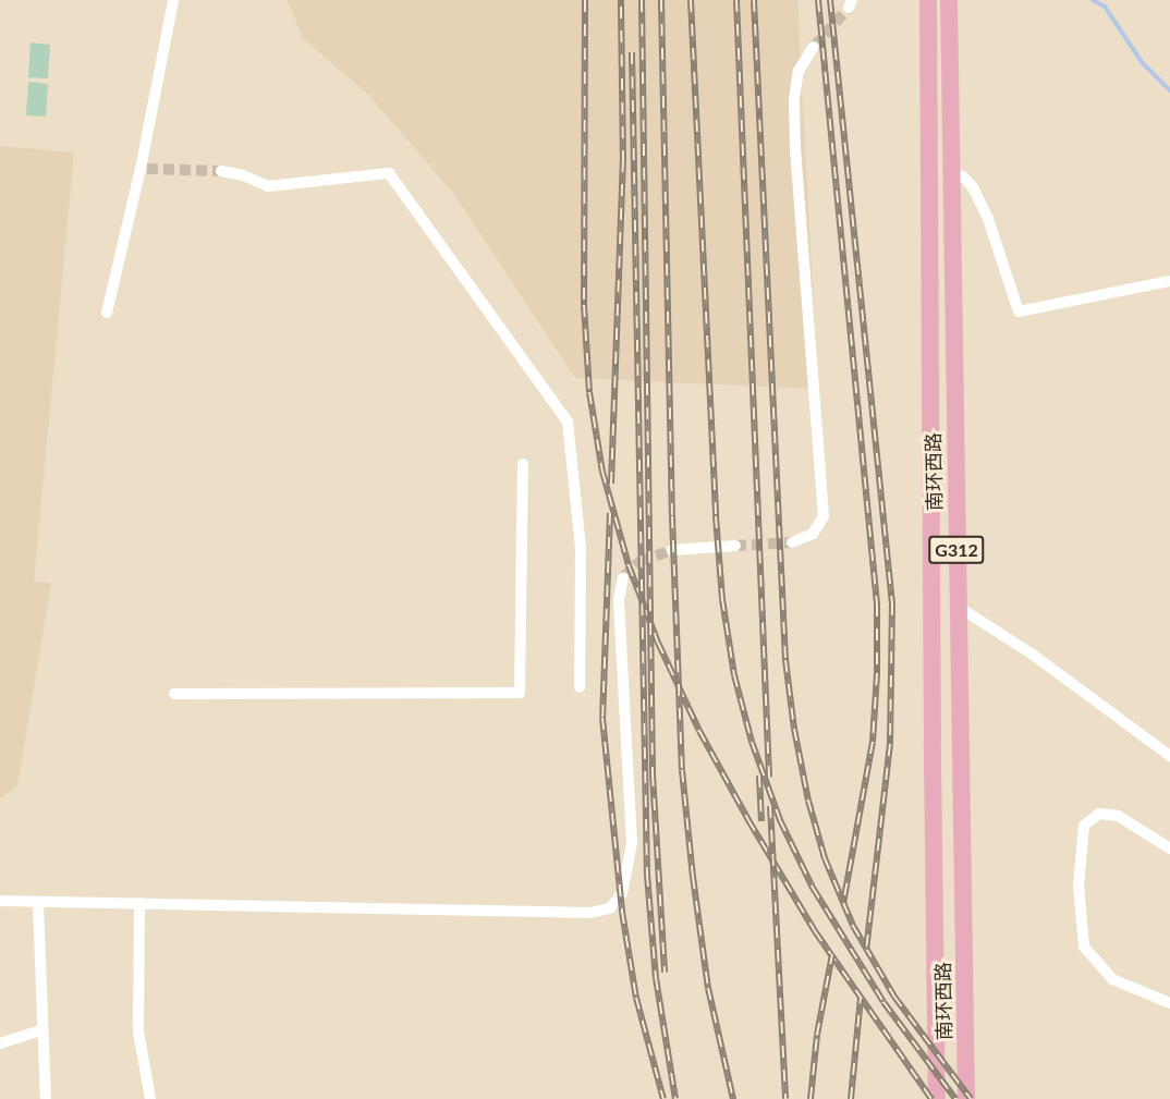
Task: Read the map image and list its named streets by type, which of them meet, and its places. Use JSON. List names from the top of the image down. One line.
{"streets":{"highway":["南环西路","G312"]}}
